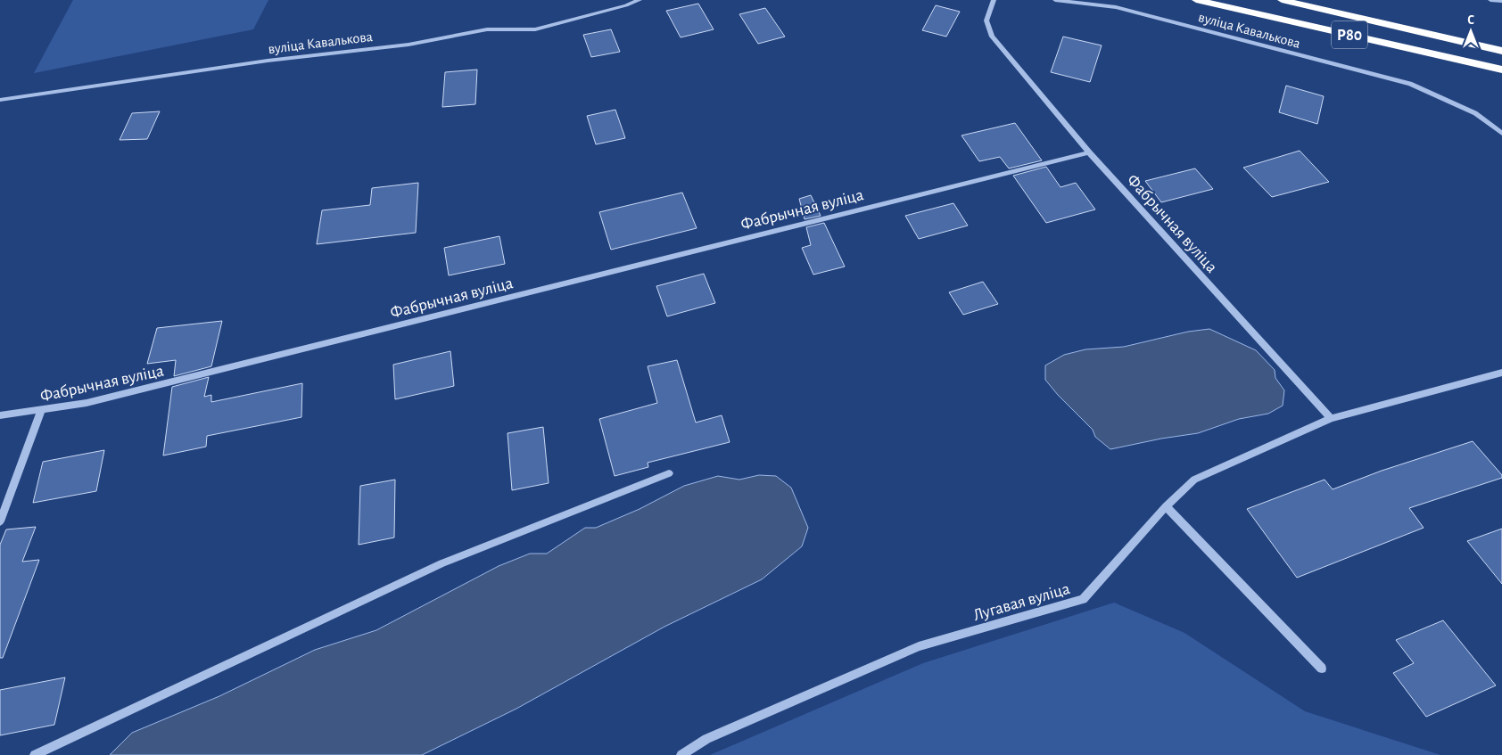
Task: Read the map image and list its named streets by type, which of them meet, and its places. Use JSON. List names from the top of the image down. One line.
{"streets":{"highway":["Р80"],"street":["вуліца Кавалькова","Фабрычная вуліца","Лугавая вуліца"]},"crossings":[["Фабрычная вуліца","Лугавая вуліца"]],"north":"top"}
